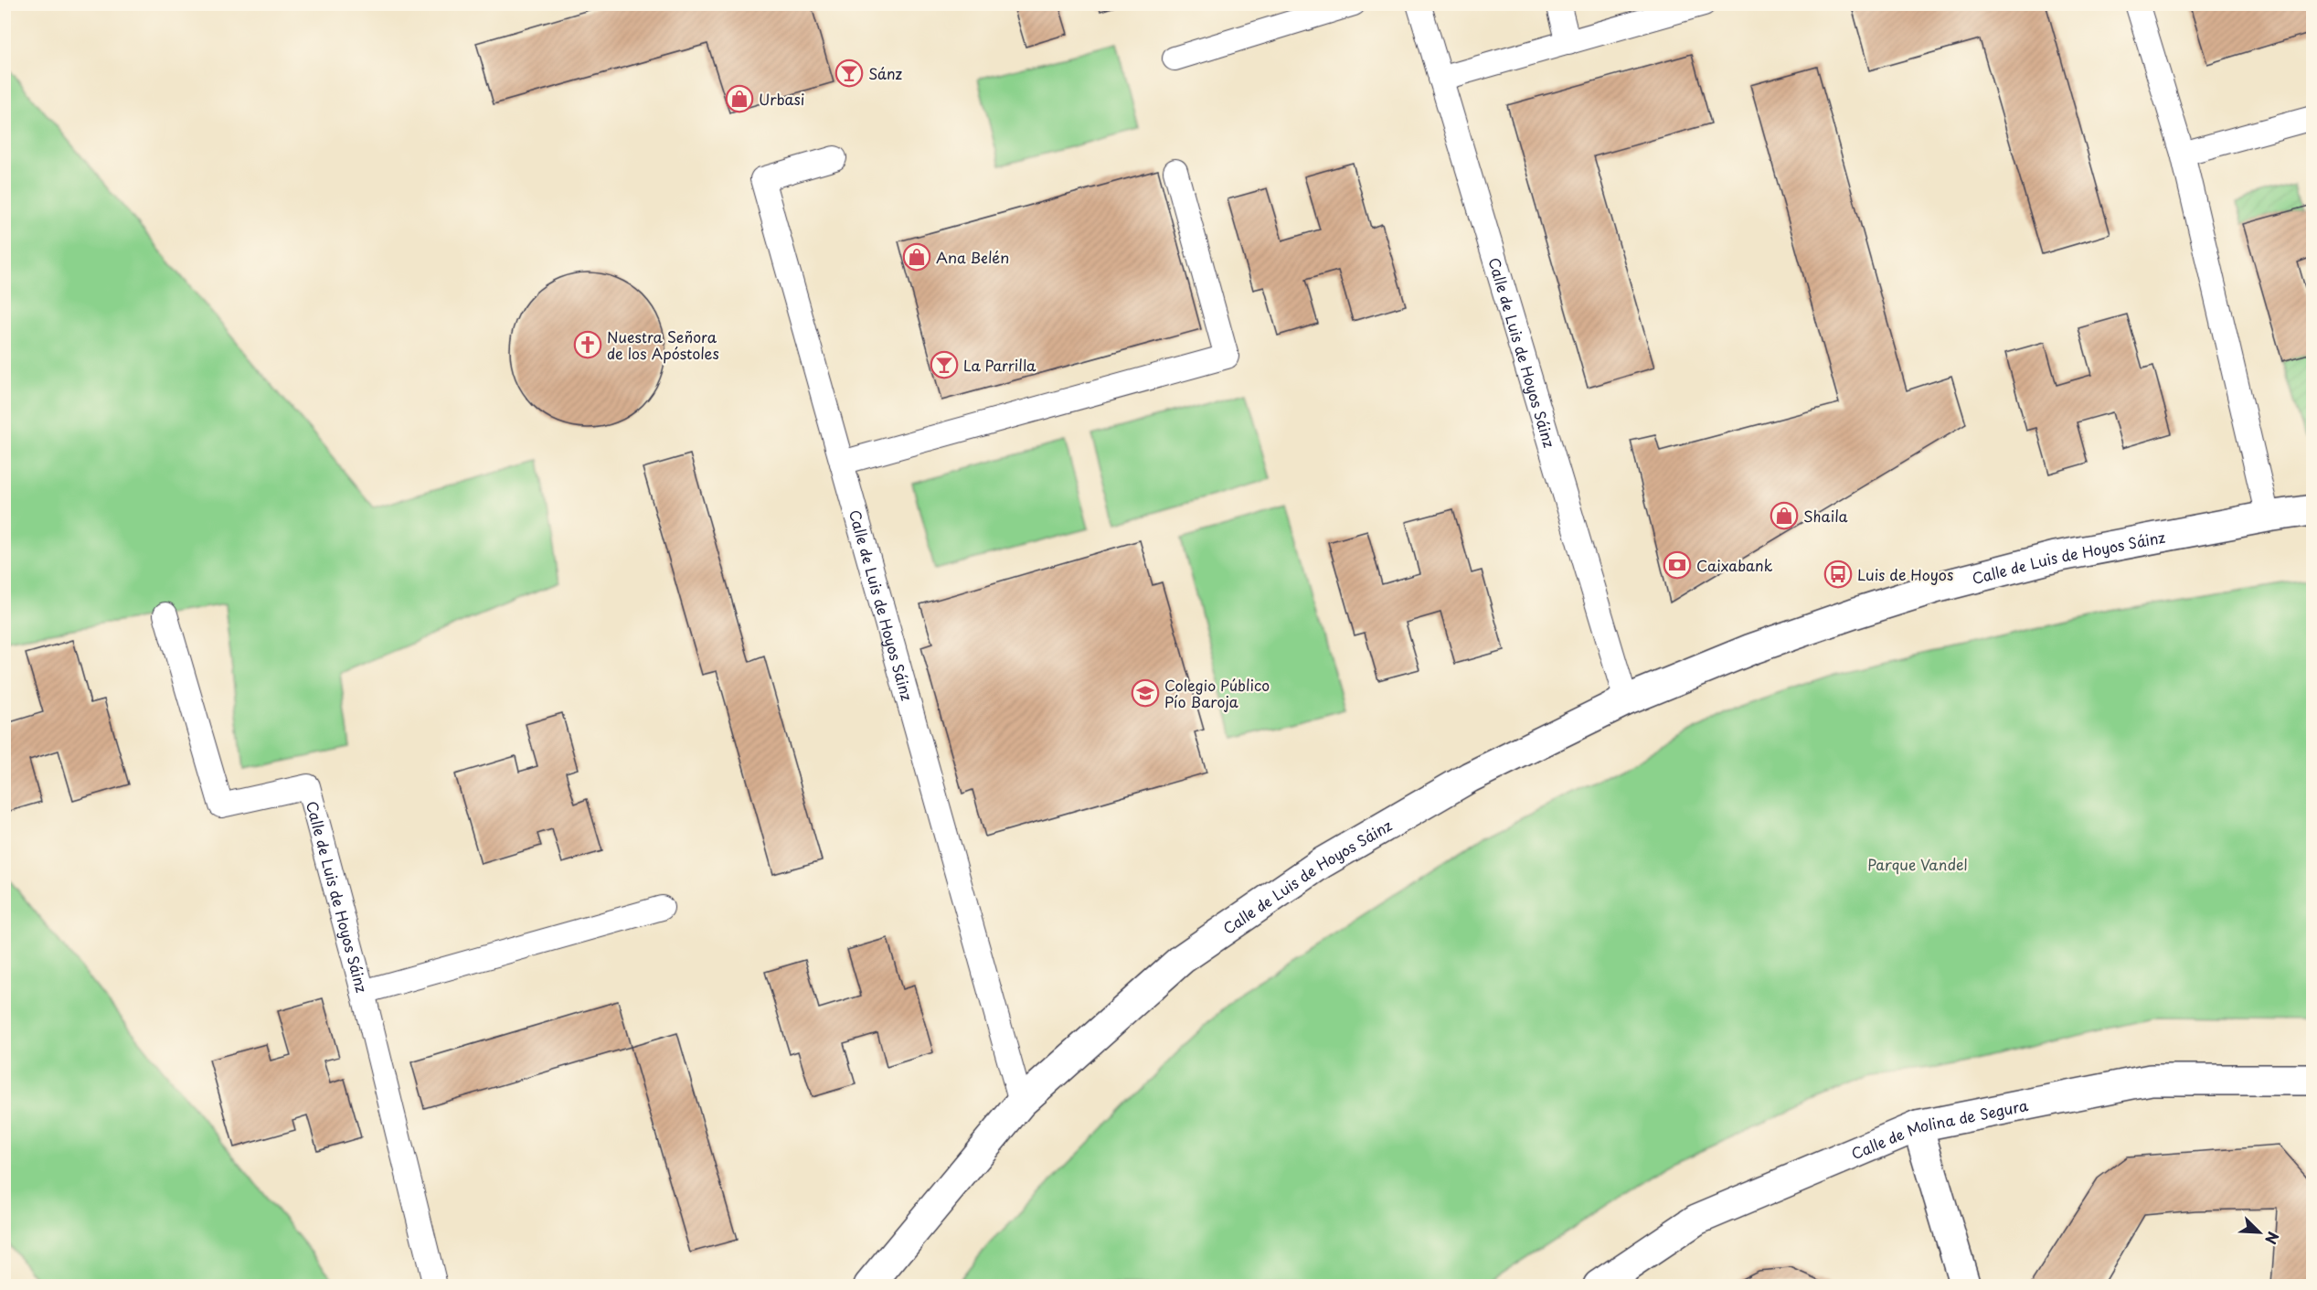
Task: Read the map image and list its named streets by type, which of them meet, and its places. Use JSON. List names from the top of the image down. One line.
{"streets":{"street":["Calle de Luis de Hoyos Sáinz","Calle de Molina de Segura"]},"parks":["Parque Vandel"],"places":{"bar":["Sánz","La Parrilla"],"shop":["Urbasi","Ana Belén","Shaila"],"church":["Nuestra Señora de los Apóstoles"],"bank":["Caixabank"],"bus stop":["Luis de Hoyos"],"school or university":["Colegio Público Pío Baroja"]},"north":"bottom right"}
